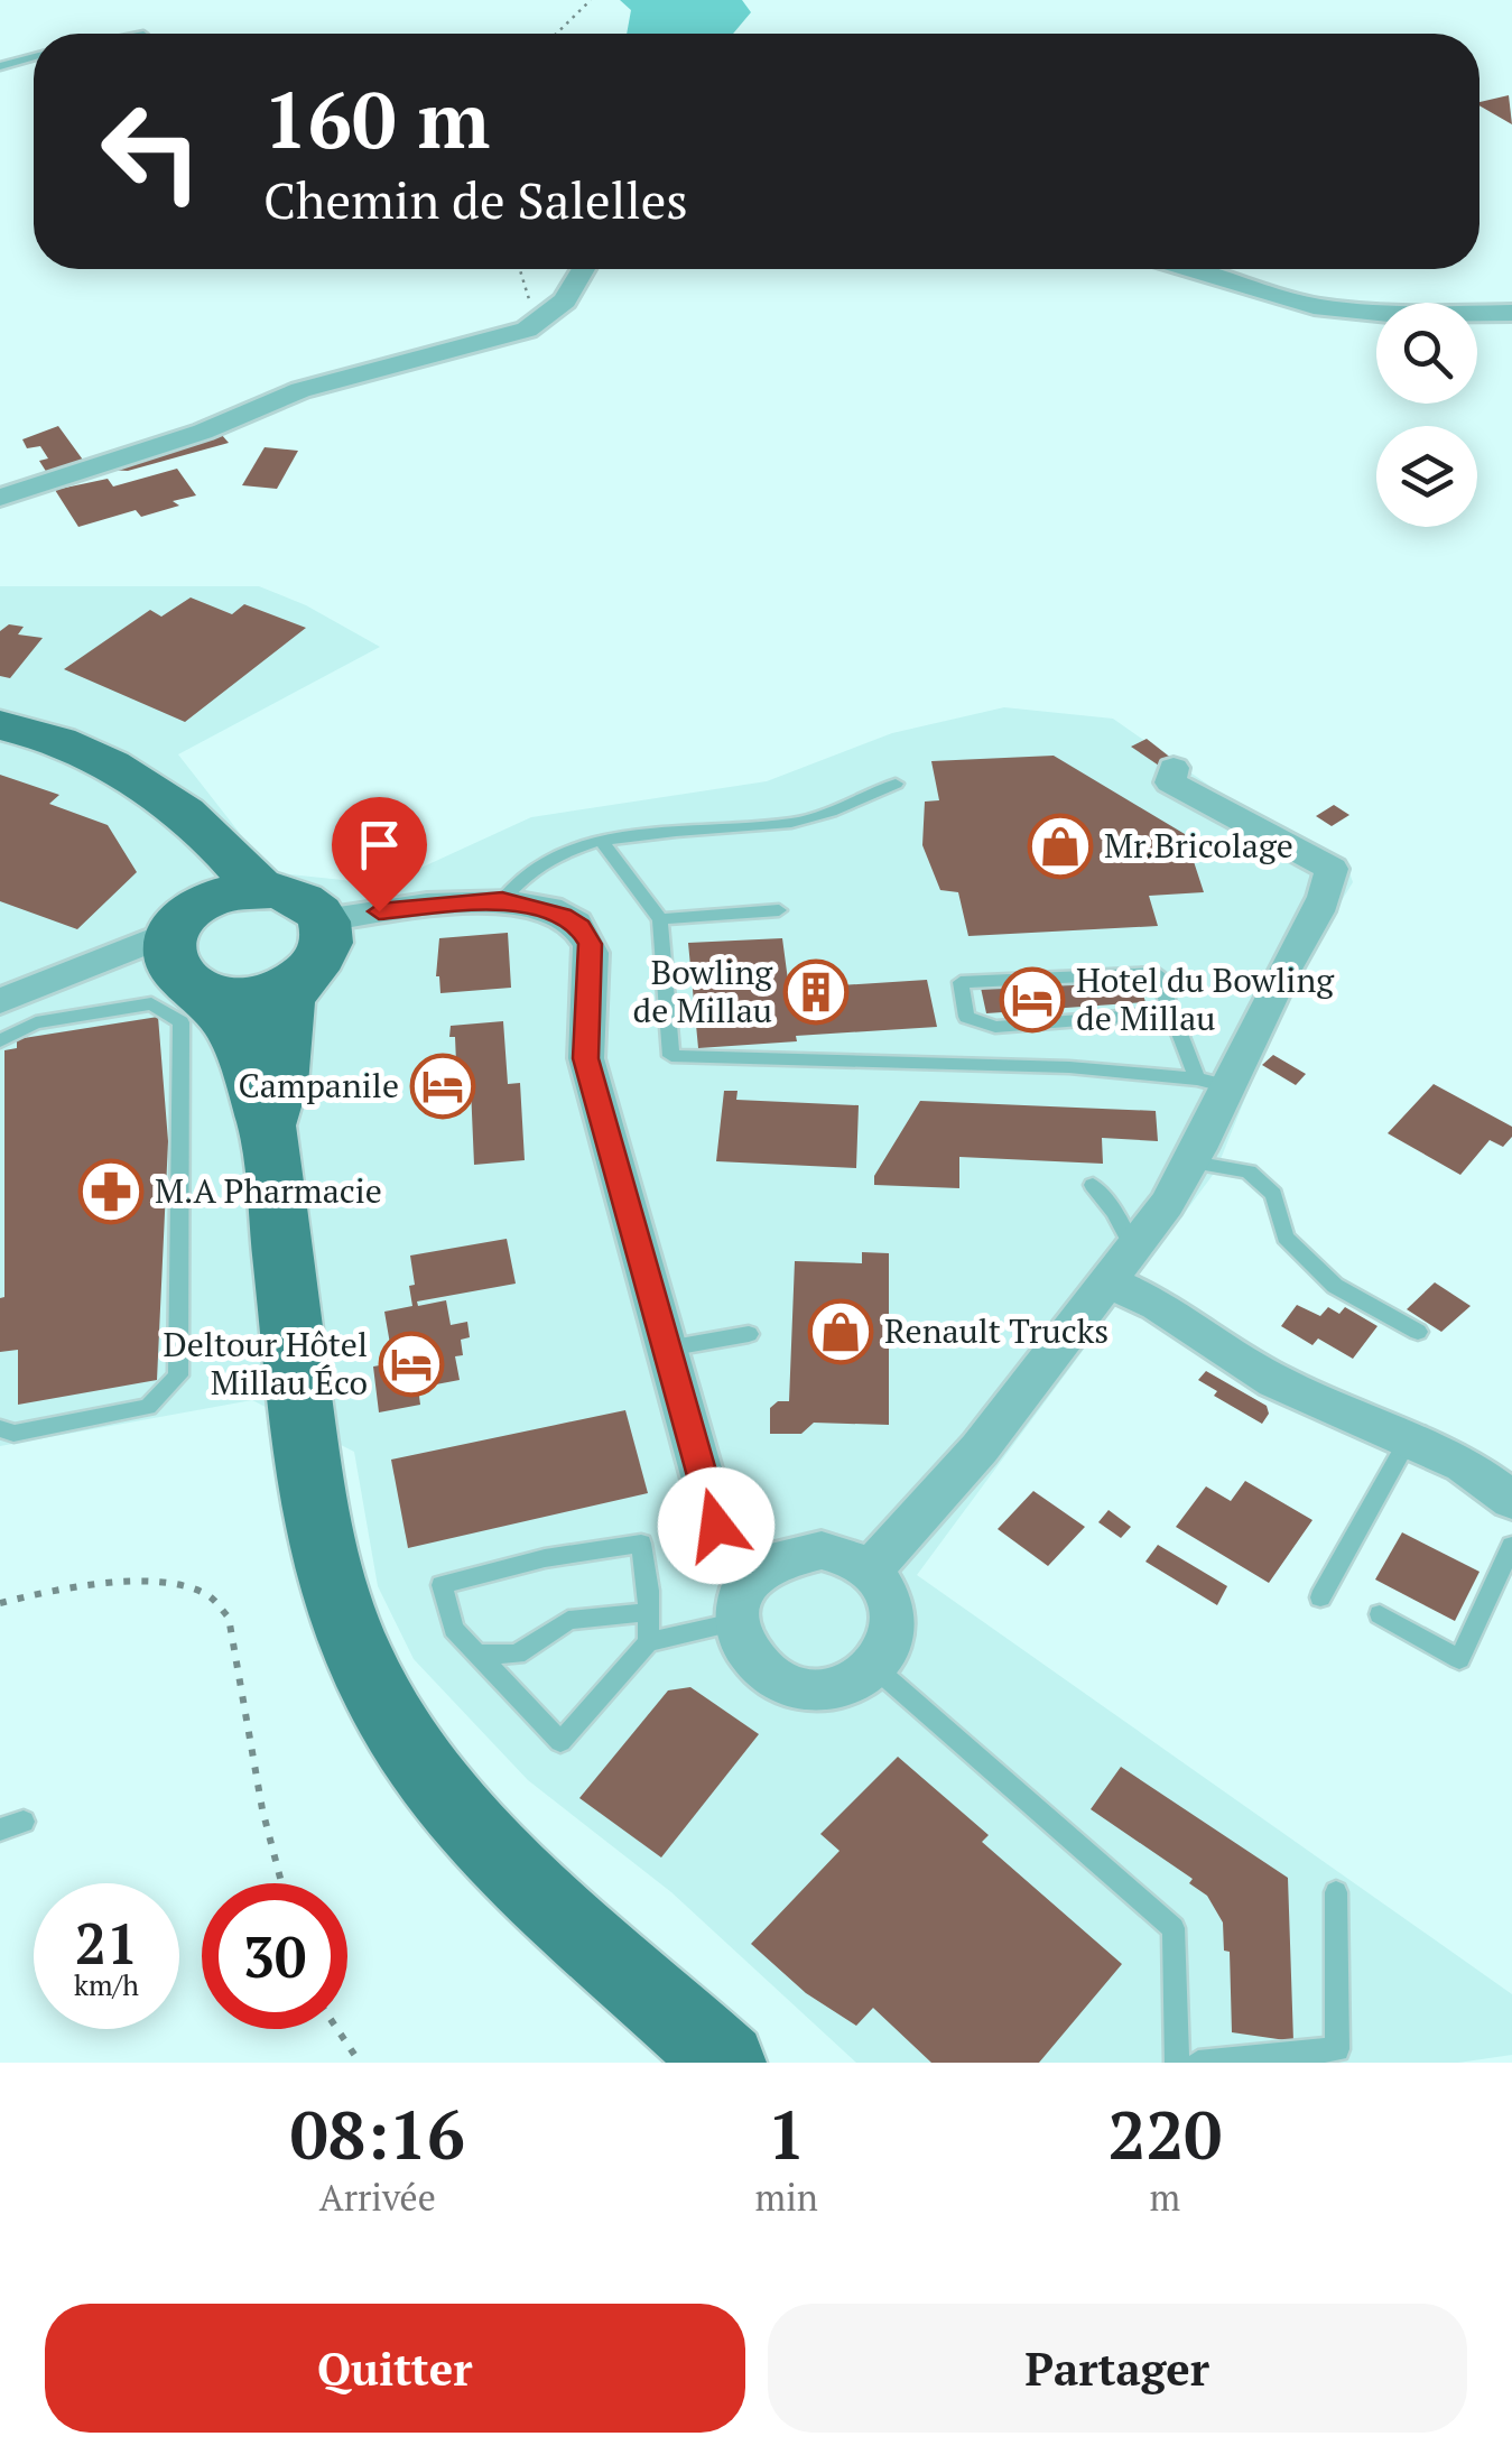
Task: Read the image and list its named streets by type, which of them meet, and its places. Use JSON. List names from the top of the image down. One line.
{"places":{"shop":["Mr.Bricolage","Renault Trucks"],"building":["Bowling de Millau"],"hotel":["Hotel du Bowling de Millau","Campanile","Deltour Hôtel Millau Éco"],"pharmacy":["M.A Pharmacie"]},"page":{"turn":["160 m","Chemin de Salelles"],"speed":"21 km/h","limit":"30","eta":["08:16","Arrivée","1","min","220","m"],"buttons":["Quitter","Partager"]}}
